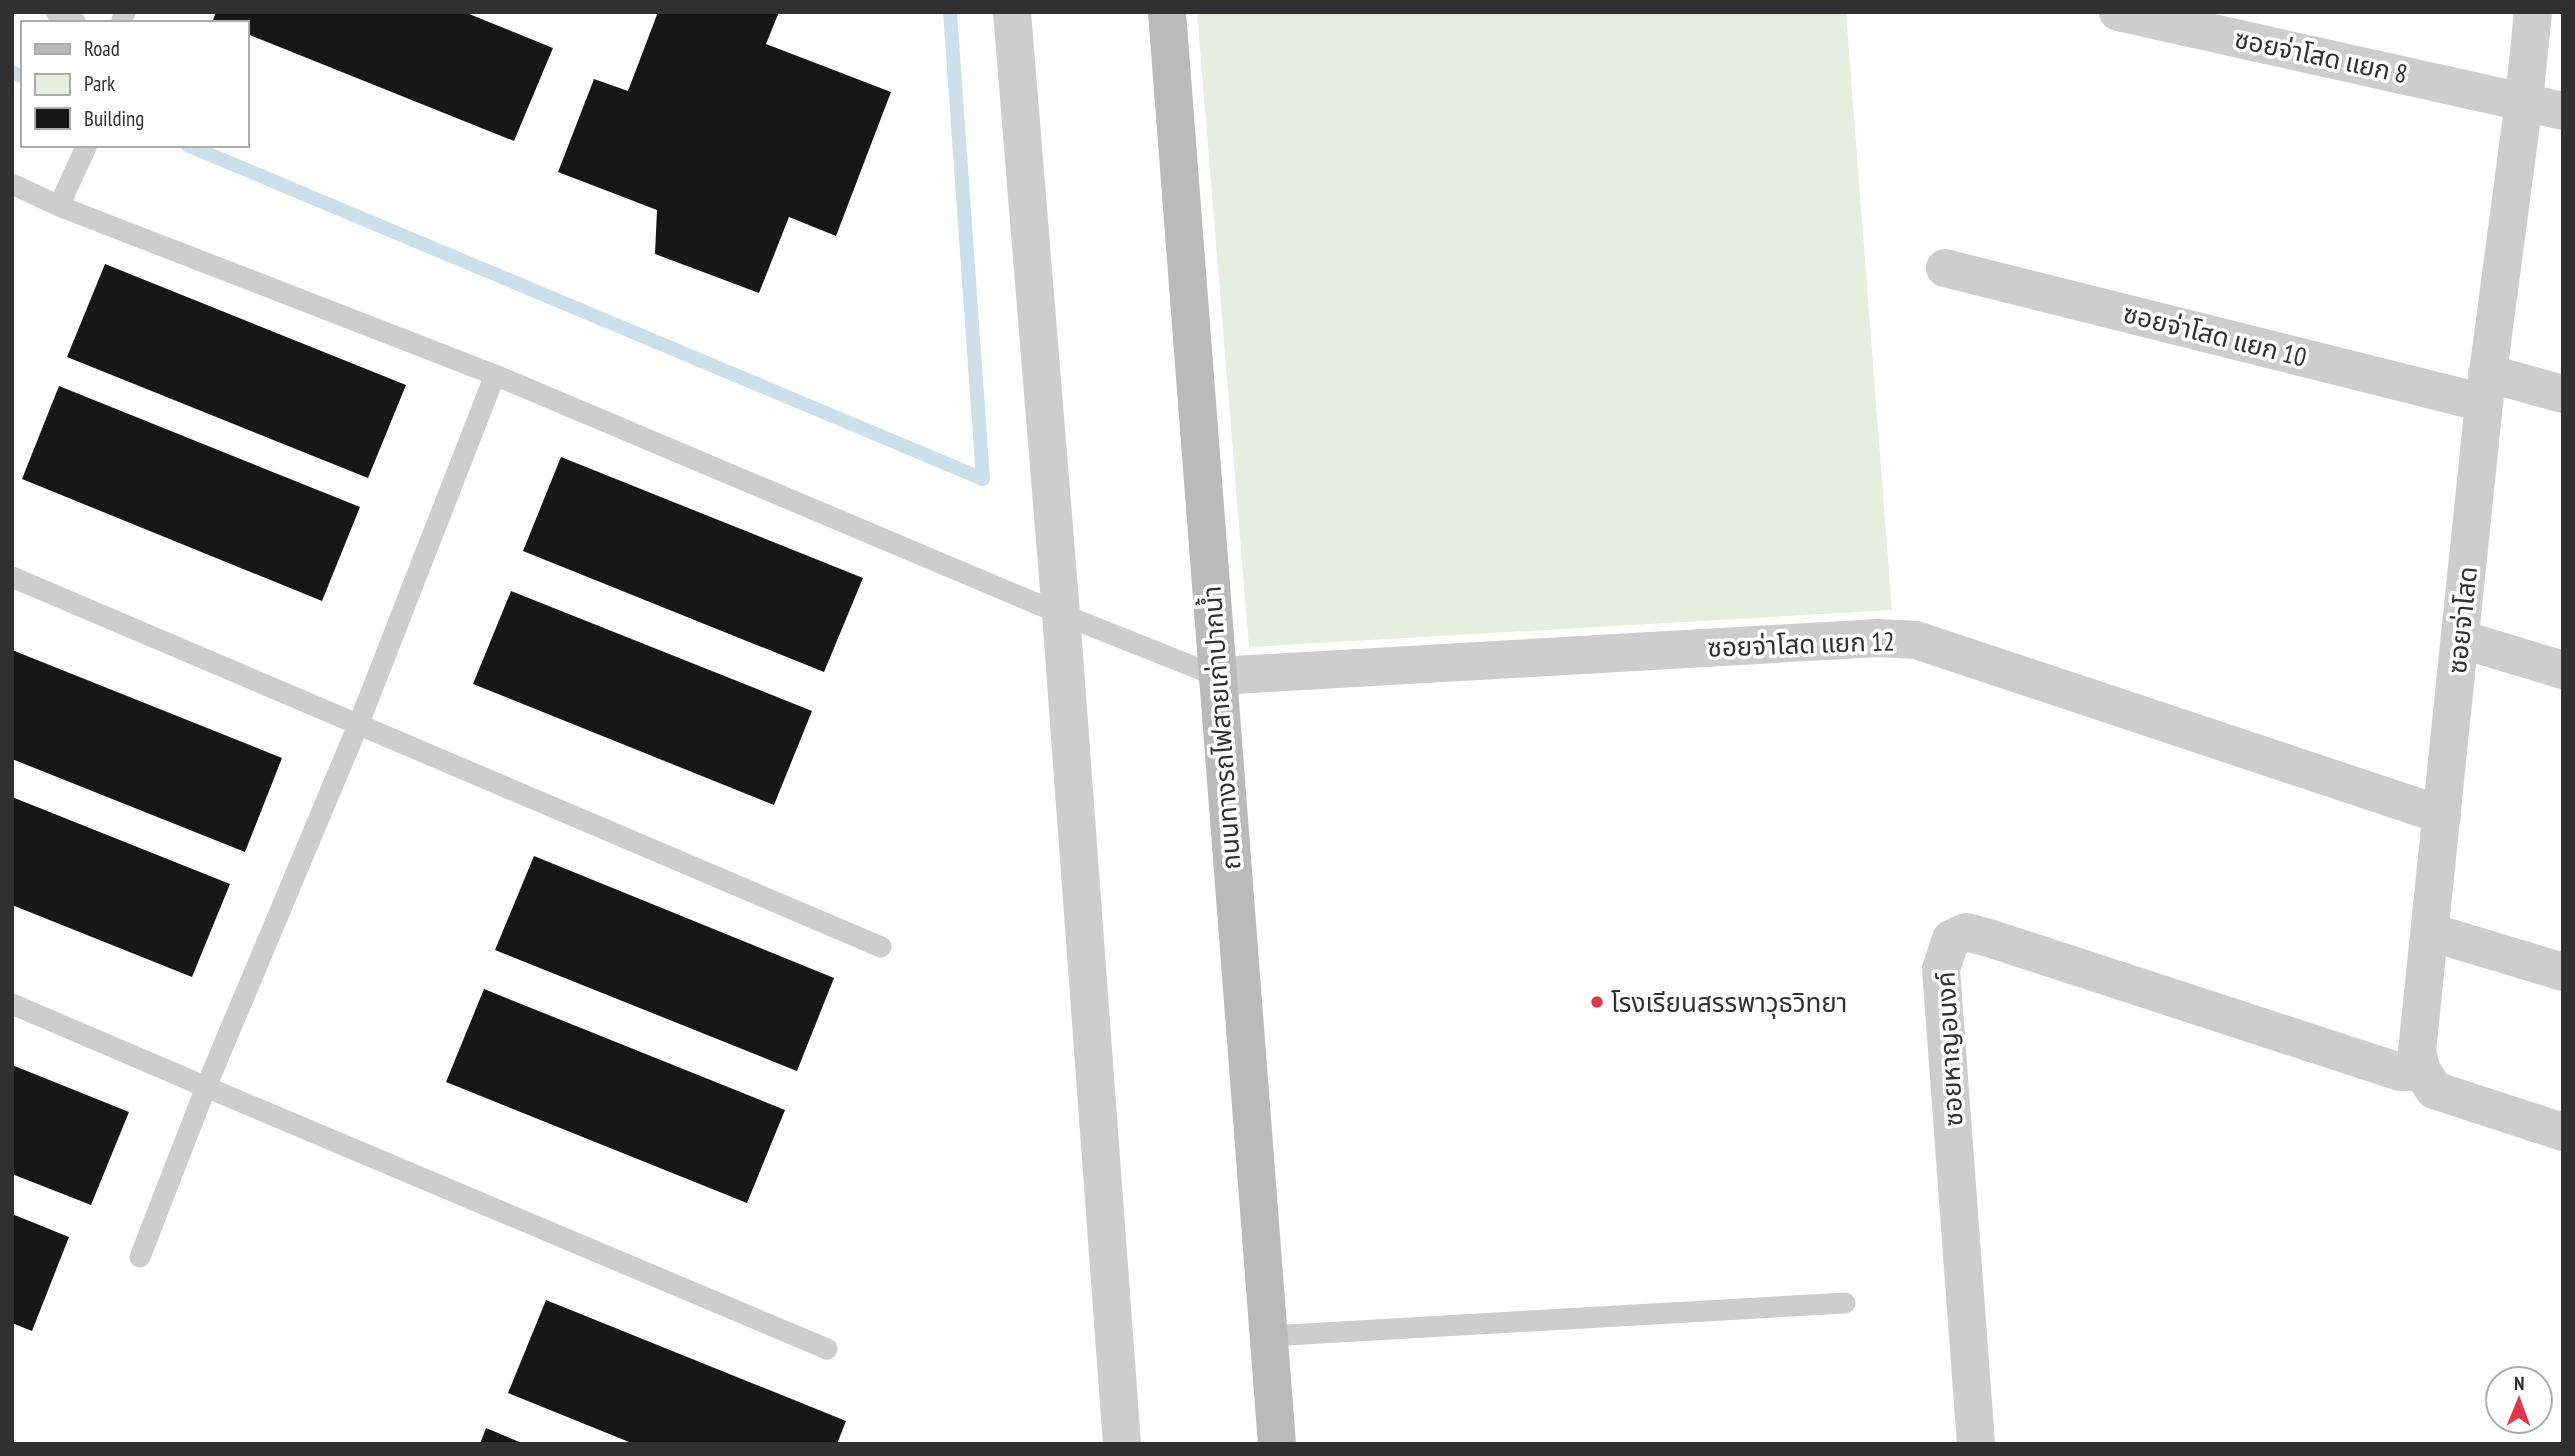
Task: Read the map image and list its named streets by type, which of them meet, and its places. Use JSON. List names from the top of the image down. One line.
{"streets":{"main road":["ถนนทางรถไฟสายเก่าปากน้ำ"],"street":["ซอยจ่าโสด แยก 8","ซอยจ่าโสด แยก 10","ซอยจ่าโสด","ซอยจ่าโสด แยก 12","ซอยหาญอนงค์"]},"crossings":[["ซอยจ่าโสด แยก 8","ซอยจ่าโสด"],["ซอยจ่าโสด แยก 10","ซอยจ่าโสด"],["ซอยจ่าโสด","ซอยจ่าโสด แยก 12"],["ซอยจ่าโสด","ซอยหาญอนงค์"],["ซอยจ่าโสด แยก 12","ถนนทางรถไฟสายเก่าปากน้ำ"]],"places":["โรงเรียนสรรพาวุธวิทยา"],"legend":["Road","Park","Building"],"north":"top"}
